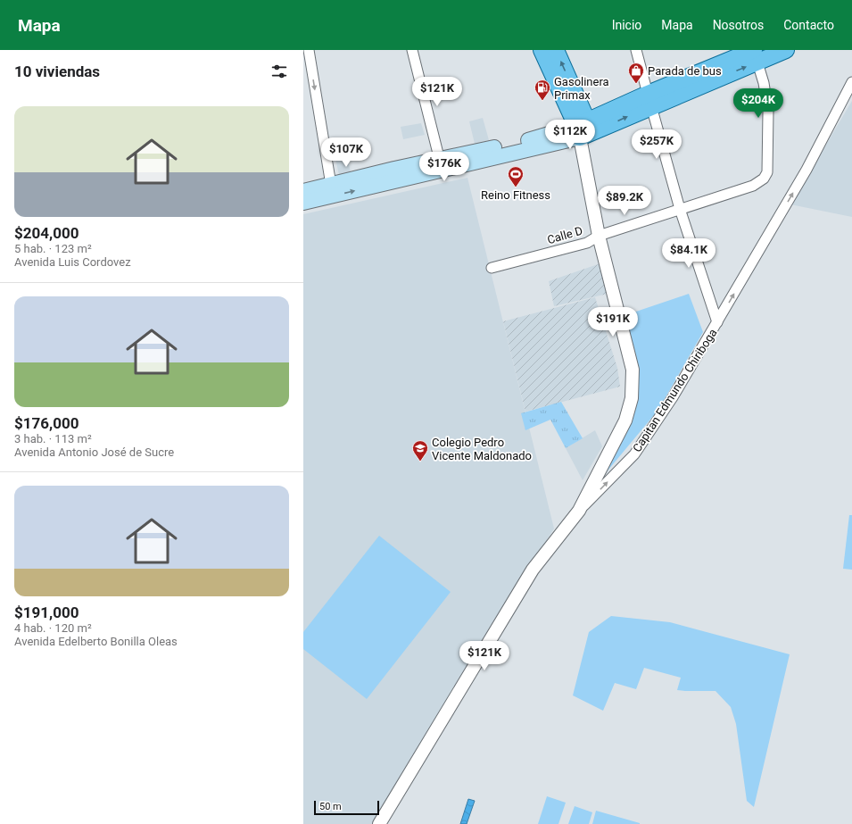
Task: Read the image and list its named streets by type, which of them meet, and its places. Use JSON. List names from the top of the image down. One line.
{"streets":{"street":["Calle D","Capitan Edmundo Chiriboga"]},"one_way":["Capitan Edmundo Chiriboga"],"places":{"shop":["Parada de bus"],"fuel station":["Gasolinera Primax"],"sports":["Reino Fitness"],"school or university":["Colegio Pedro Vicente Maldonado"]},"scale_bar":"50 m","page":{"header":"Mapa","nav":["Inicio","Mapa","Nosotros","Contacto"],"heading":"10 viviendas","price":["$121K","$204K","$112K","$257K","$107K","$176K","$89.2K","$84.1K","$191K","$121K"],"list":[{"name":"$204,000","note":"5 hab. · 123 m² · Avenida Luis Cordovez"},{"name":"$176,000","note":"3 hab. · 113 m² · Avenida Antonio José de Sucre"},{"name":"$191,000","note":"4 hab. · 120 m² · Avenida Edelberto Bonilla Oleas"}],"scale":"50 m"}}
